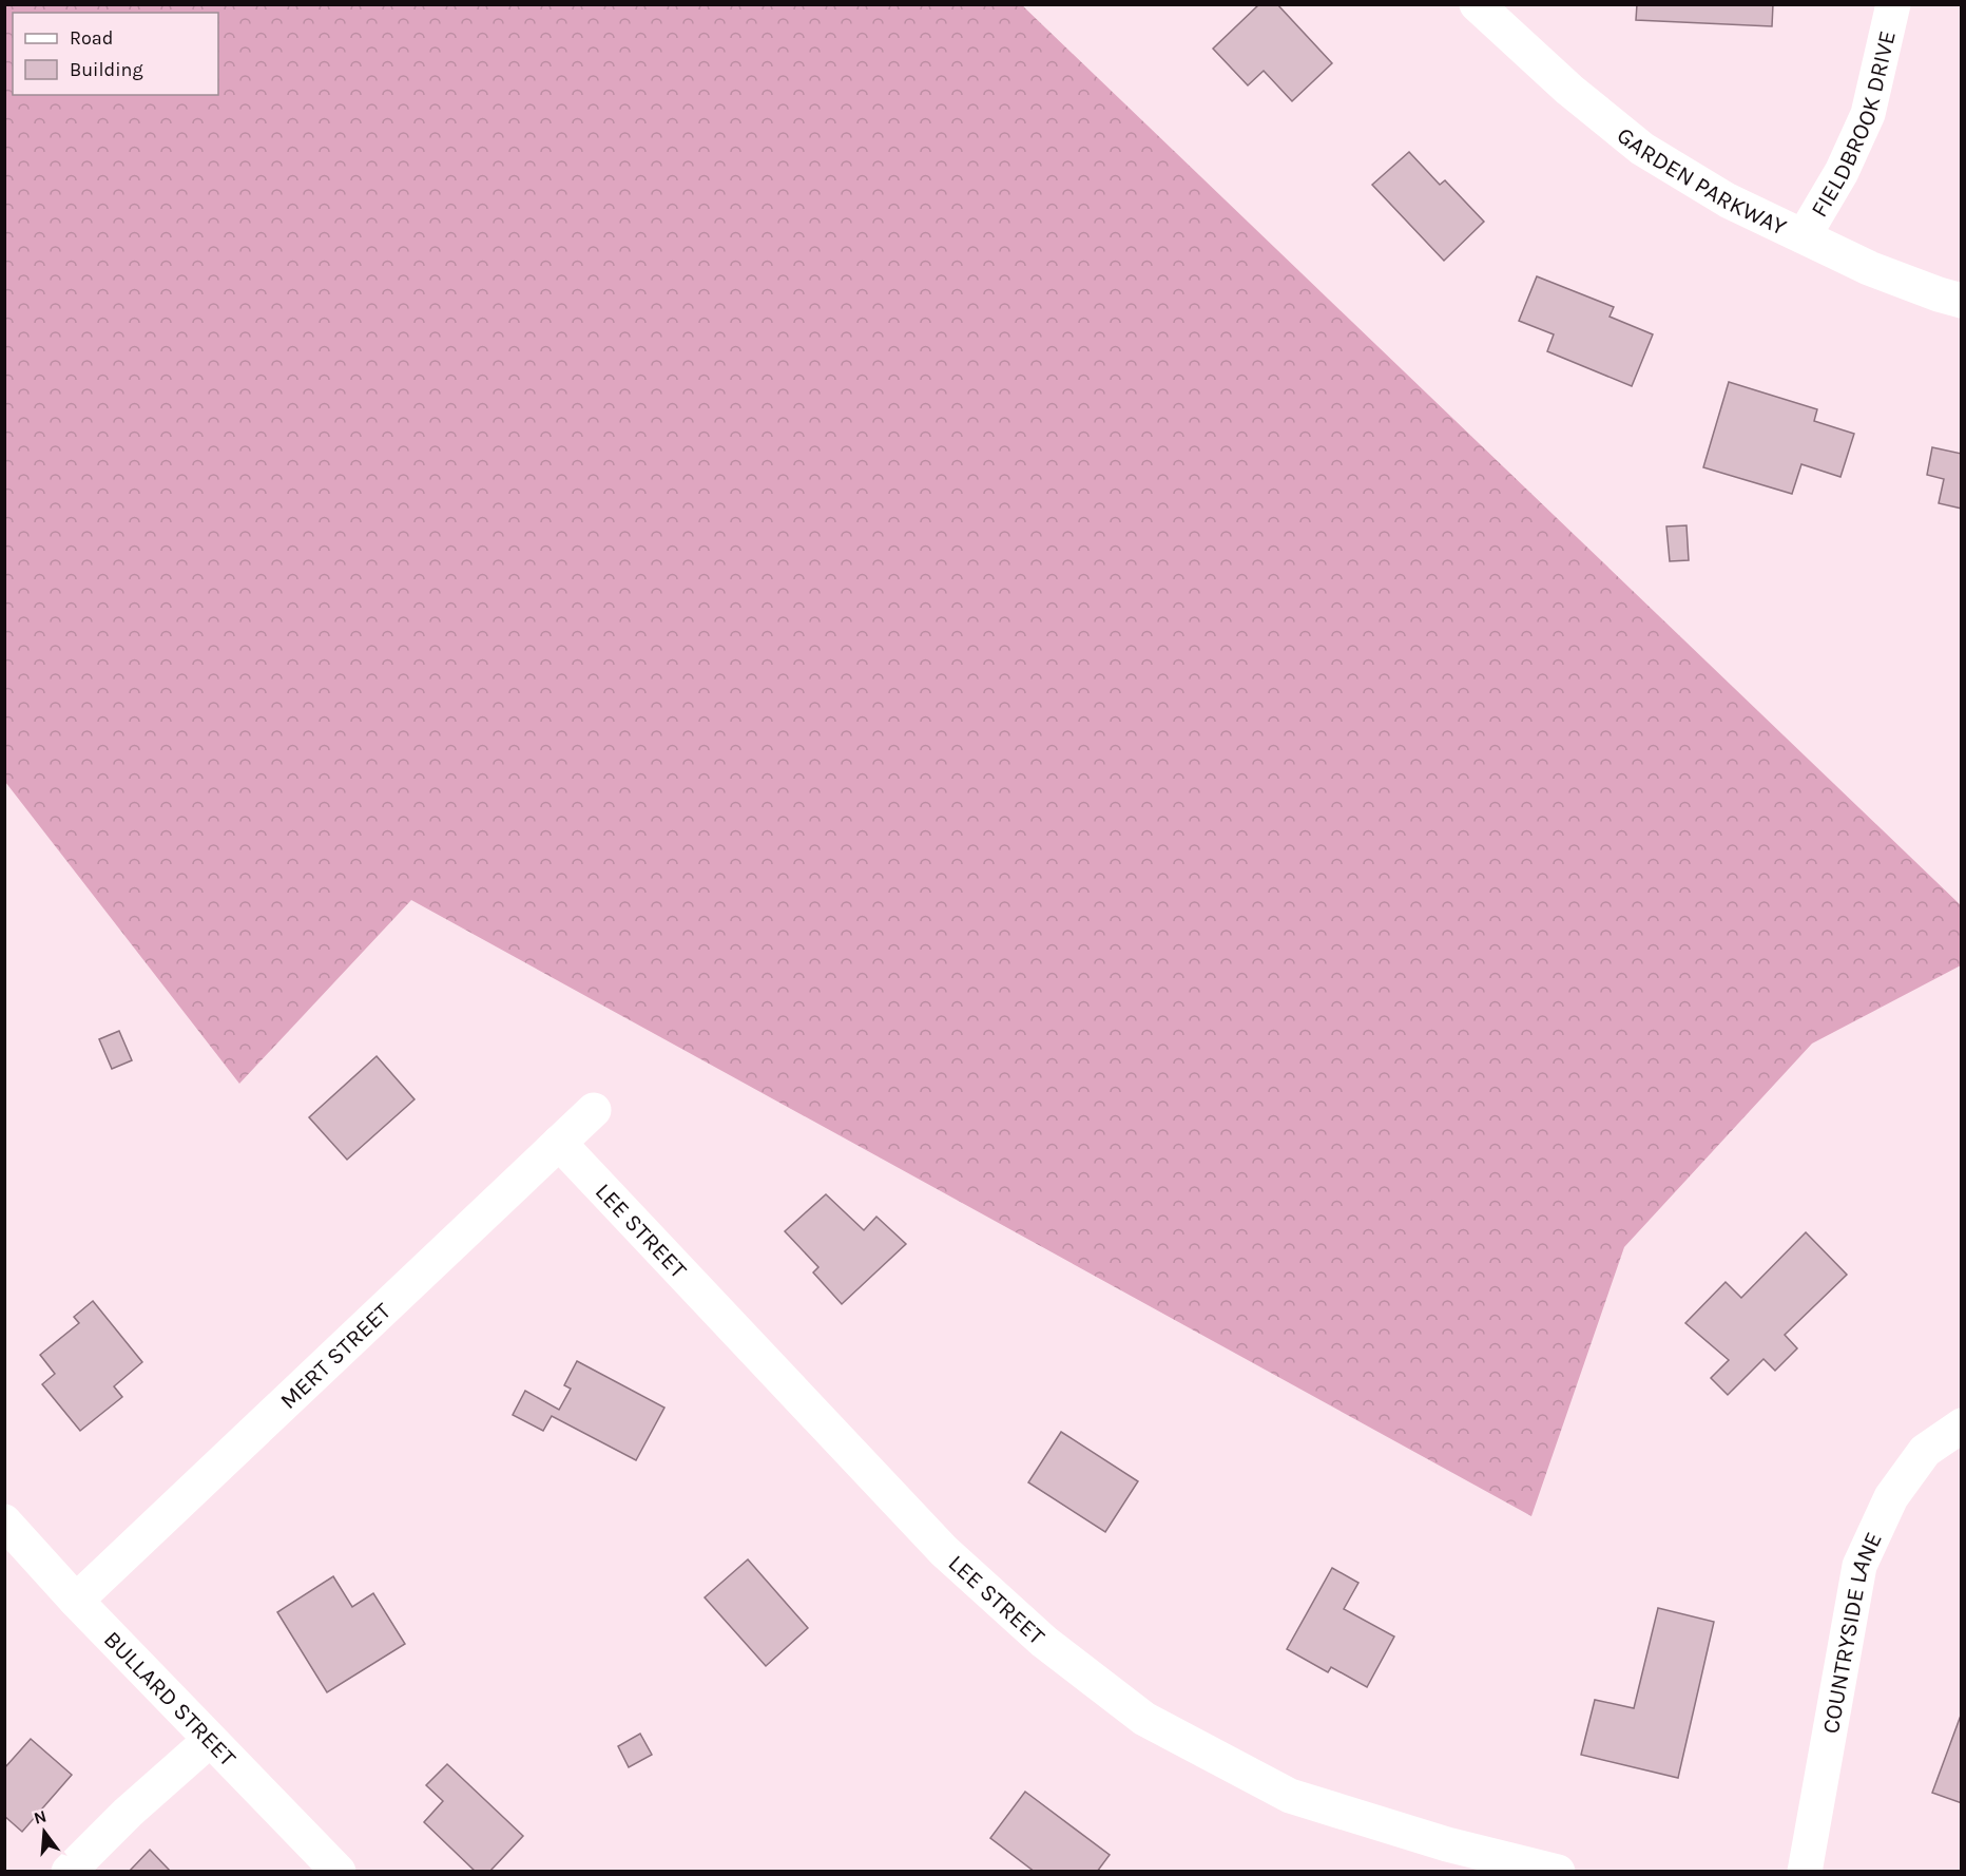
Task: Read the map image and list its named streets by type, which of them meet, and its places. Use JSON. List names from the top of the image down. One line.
{"streets":{"street":["FIELDBROOK DRIVE","GARDEN PARKWAY","LEE STREET","MERT STREET","COUNTRYSIDE LANE","BULLARD STREET"]},"crossings":[["FIELDBROOK DRIVE","GARDEN PARKWAY"],["LEE STREET","MERT STREET"],["MERT STREET","BULLARD STREET"]],"legend":["Road","Building"],"north":"top"}
